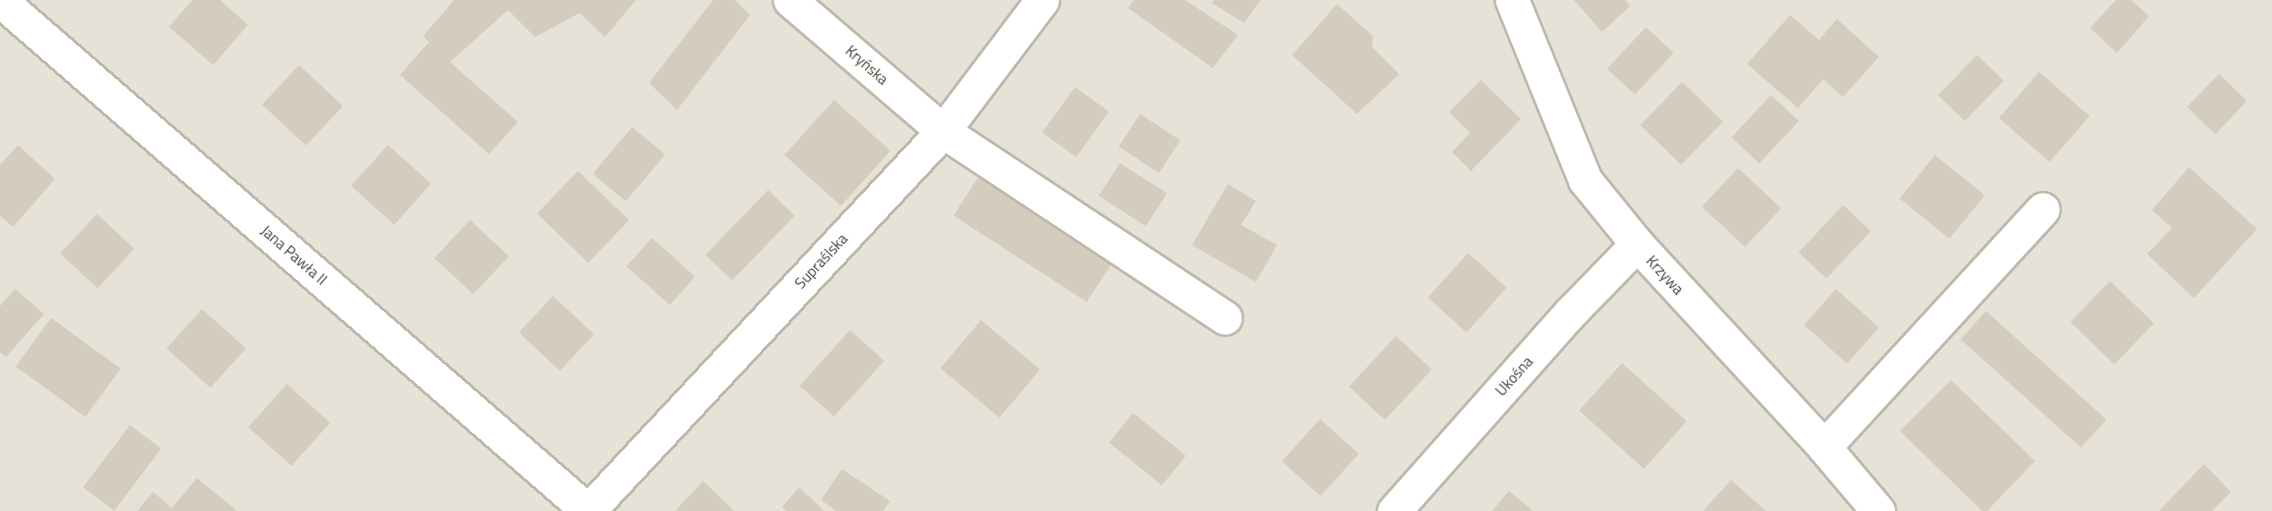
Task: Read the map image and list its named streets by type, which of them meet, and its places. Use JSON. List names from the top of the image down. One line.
{"streets":{"street":["Kryńska","Jana Pawła II","Supraślska","Krzywa","Ukośna"]},"crossings":[["Kryńska","Supraślska"],["Jana Pawła II","Supraślska"],["Krzywa","Ukośna"]]}
